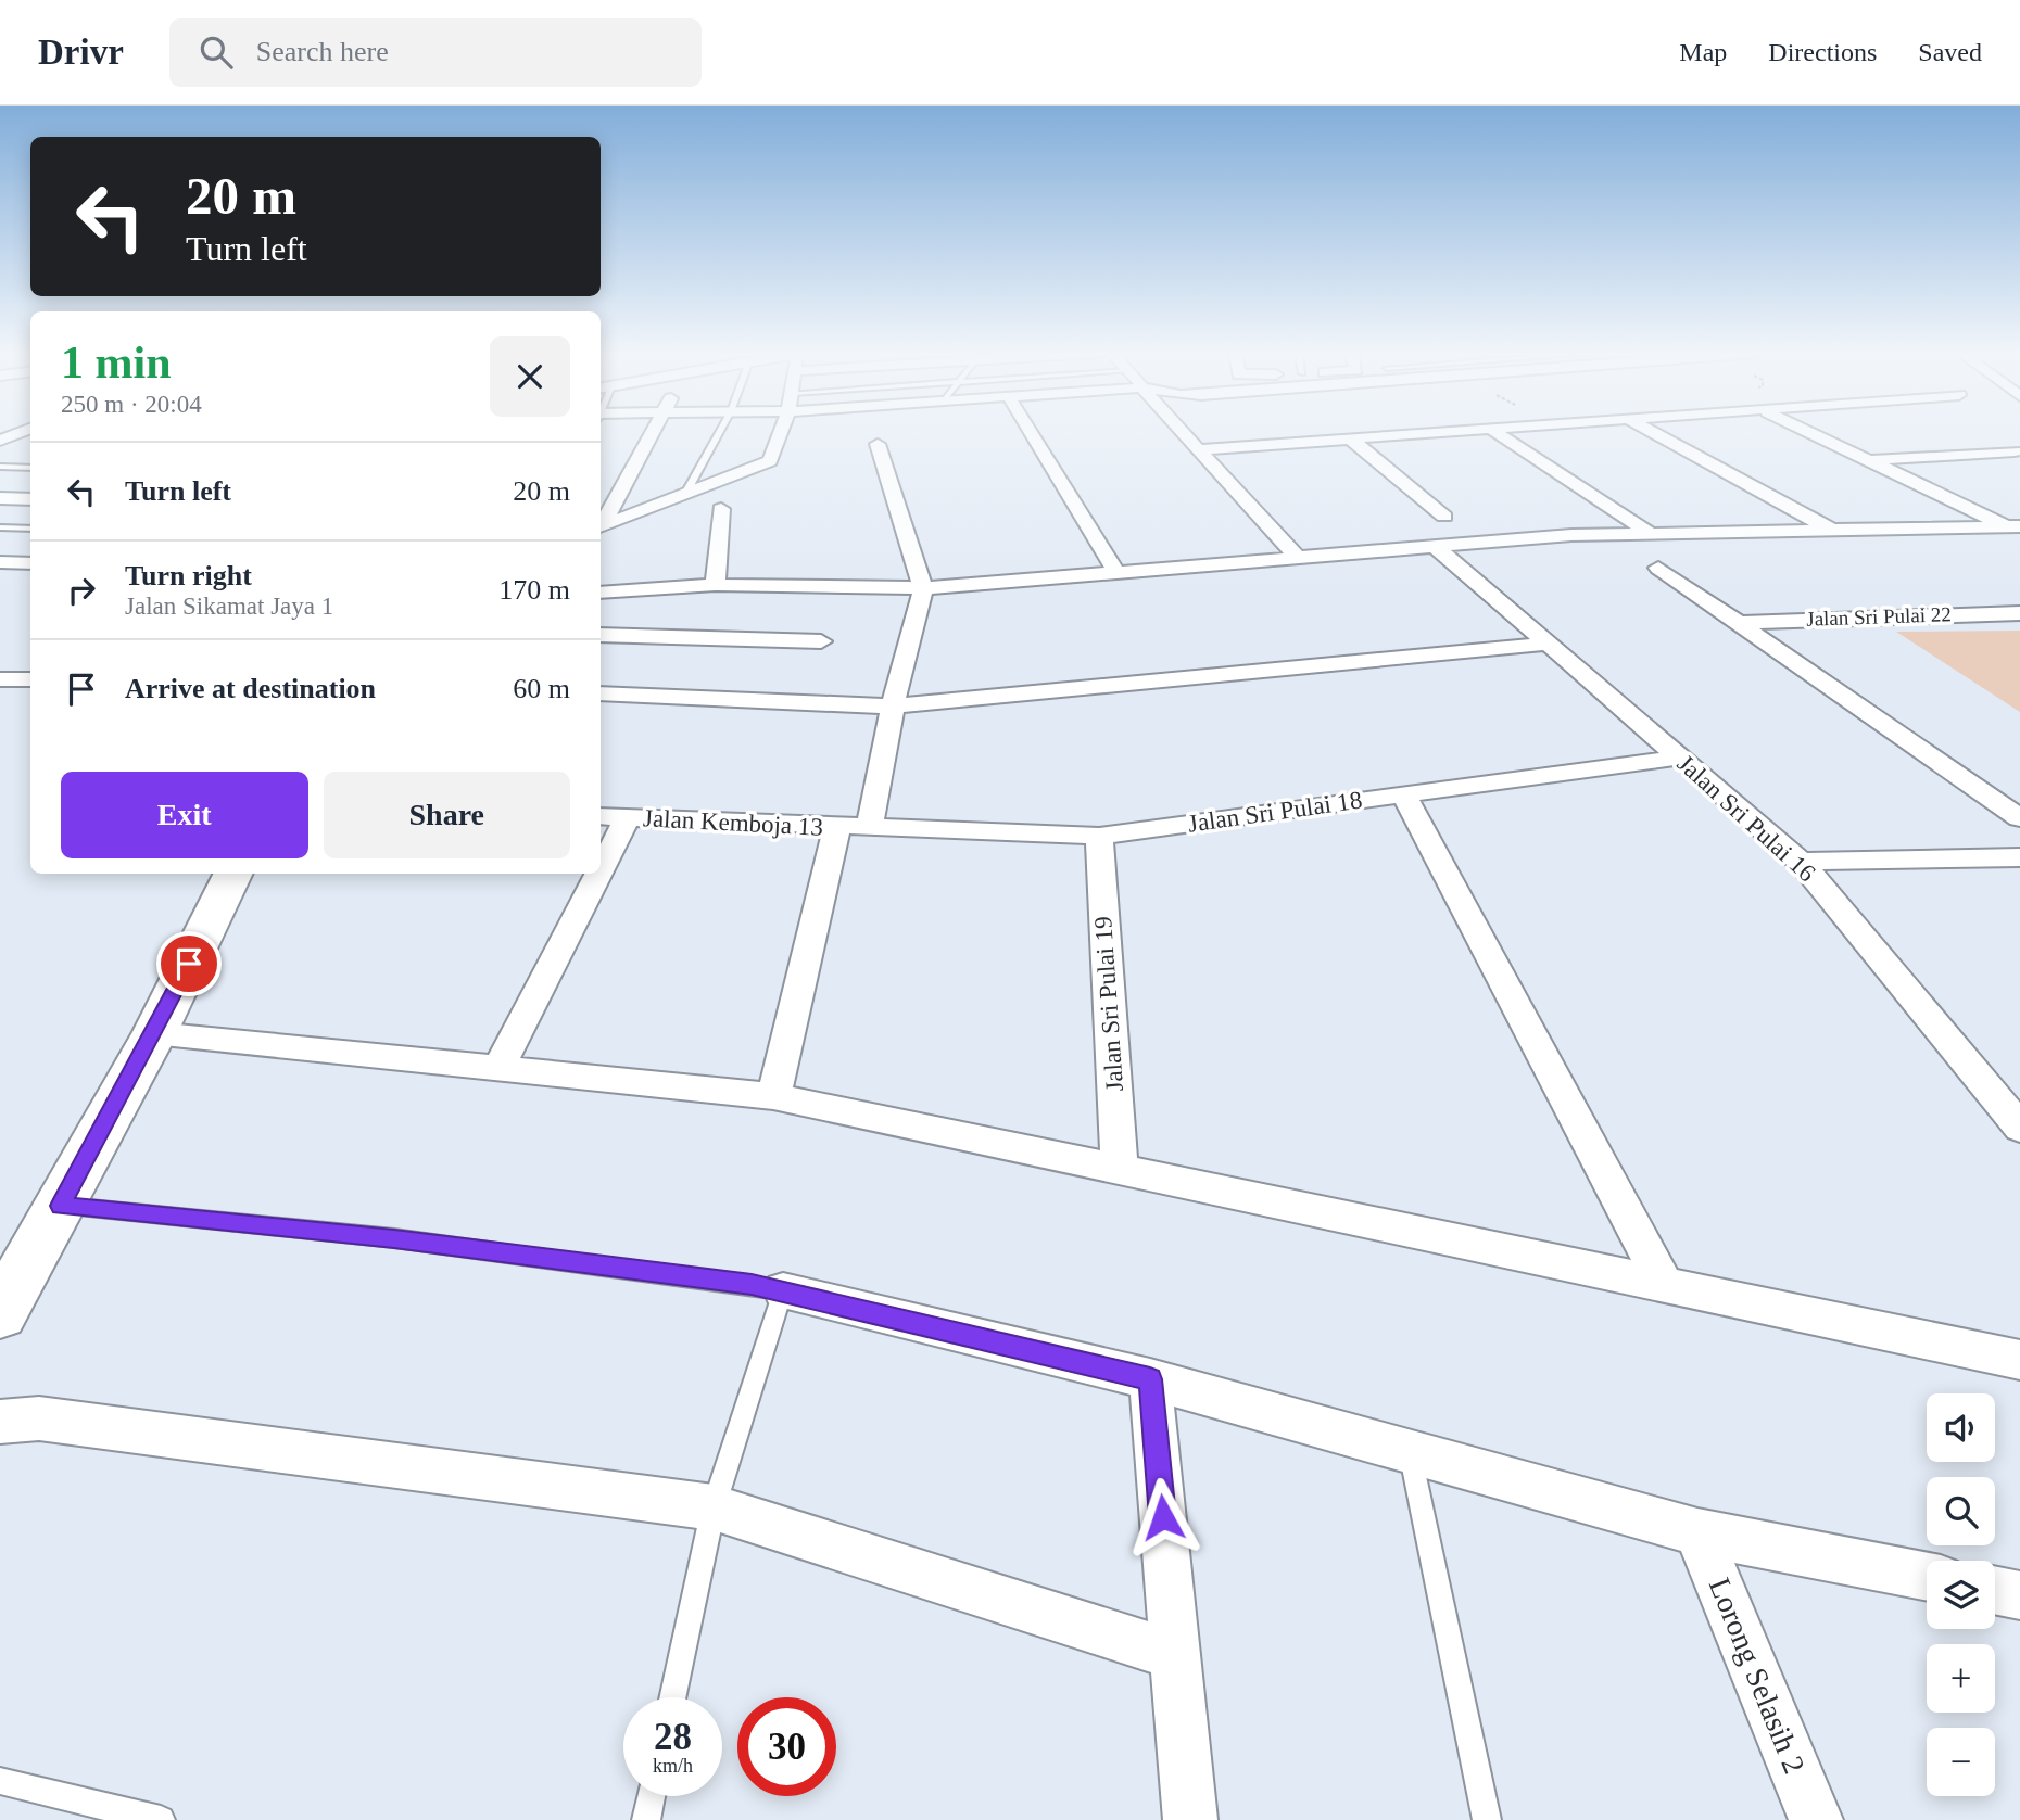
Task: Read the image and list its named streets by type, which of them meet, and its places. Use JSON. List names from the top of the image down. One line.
{"streets":{"street":["Jalan Sri Pulai 22","Jalan Sri Pulai 18","Jalan Sri Pulai 16","Jalan Kemboja 13","Jalan Sri Pulai 19","Lorong Selasih 2"]},"crossings":[["Jalan Sri Pulai 18","Jalan Sri Pulai 16"],["Jalan Sri Pulai 18","Jalan Kemboja 13"],["Jalan Sri Pulai 18","Jalan Sri Pulai 19"]],"page":{"header":"Drivr","search":"Search here","nav":["Map","Directions","Saved"],"turn":["20 m","Turn left"],"heading":["1 min","250 m · 20:04"],"list":[{"name":"Turn left","value":"20 m"},{"name":"Turn right","note":"Jalan Sikamat Jaya 1","value":"170 m"},{"name":"Arrive at destination","value":"60 m"}],"buttons":["Exit","Share"],"map_buttons":["+","−"],"speed":"28 km/h","limit":"30"}}
